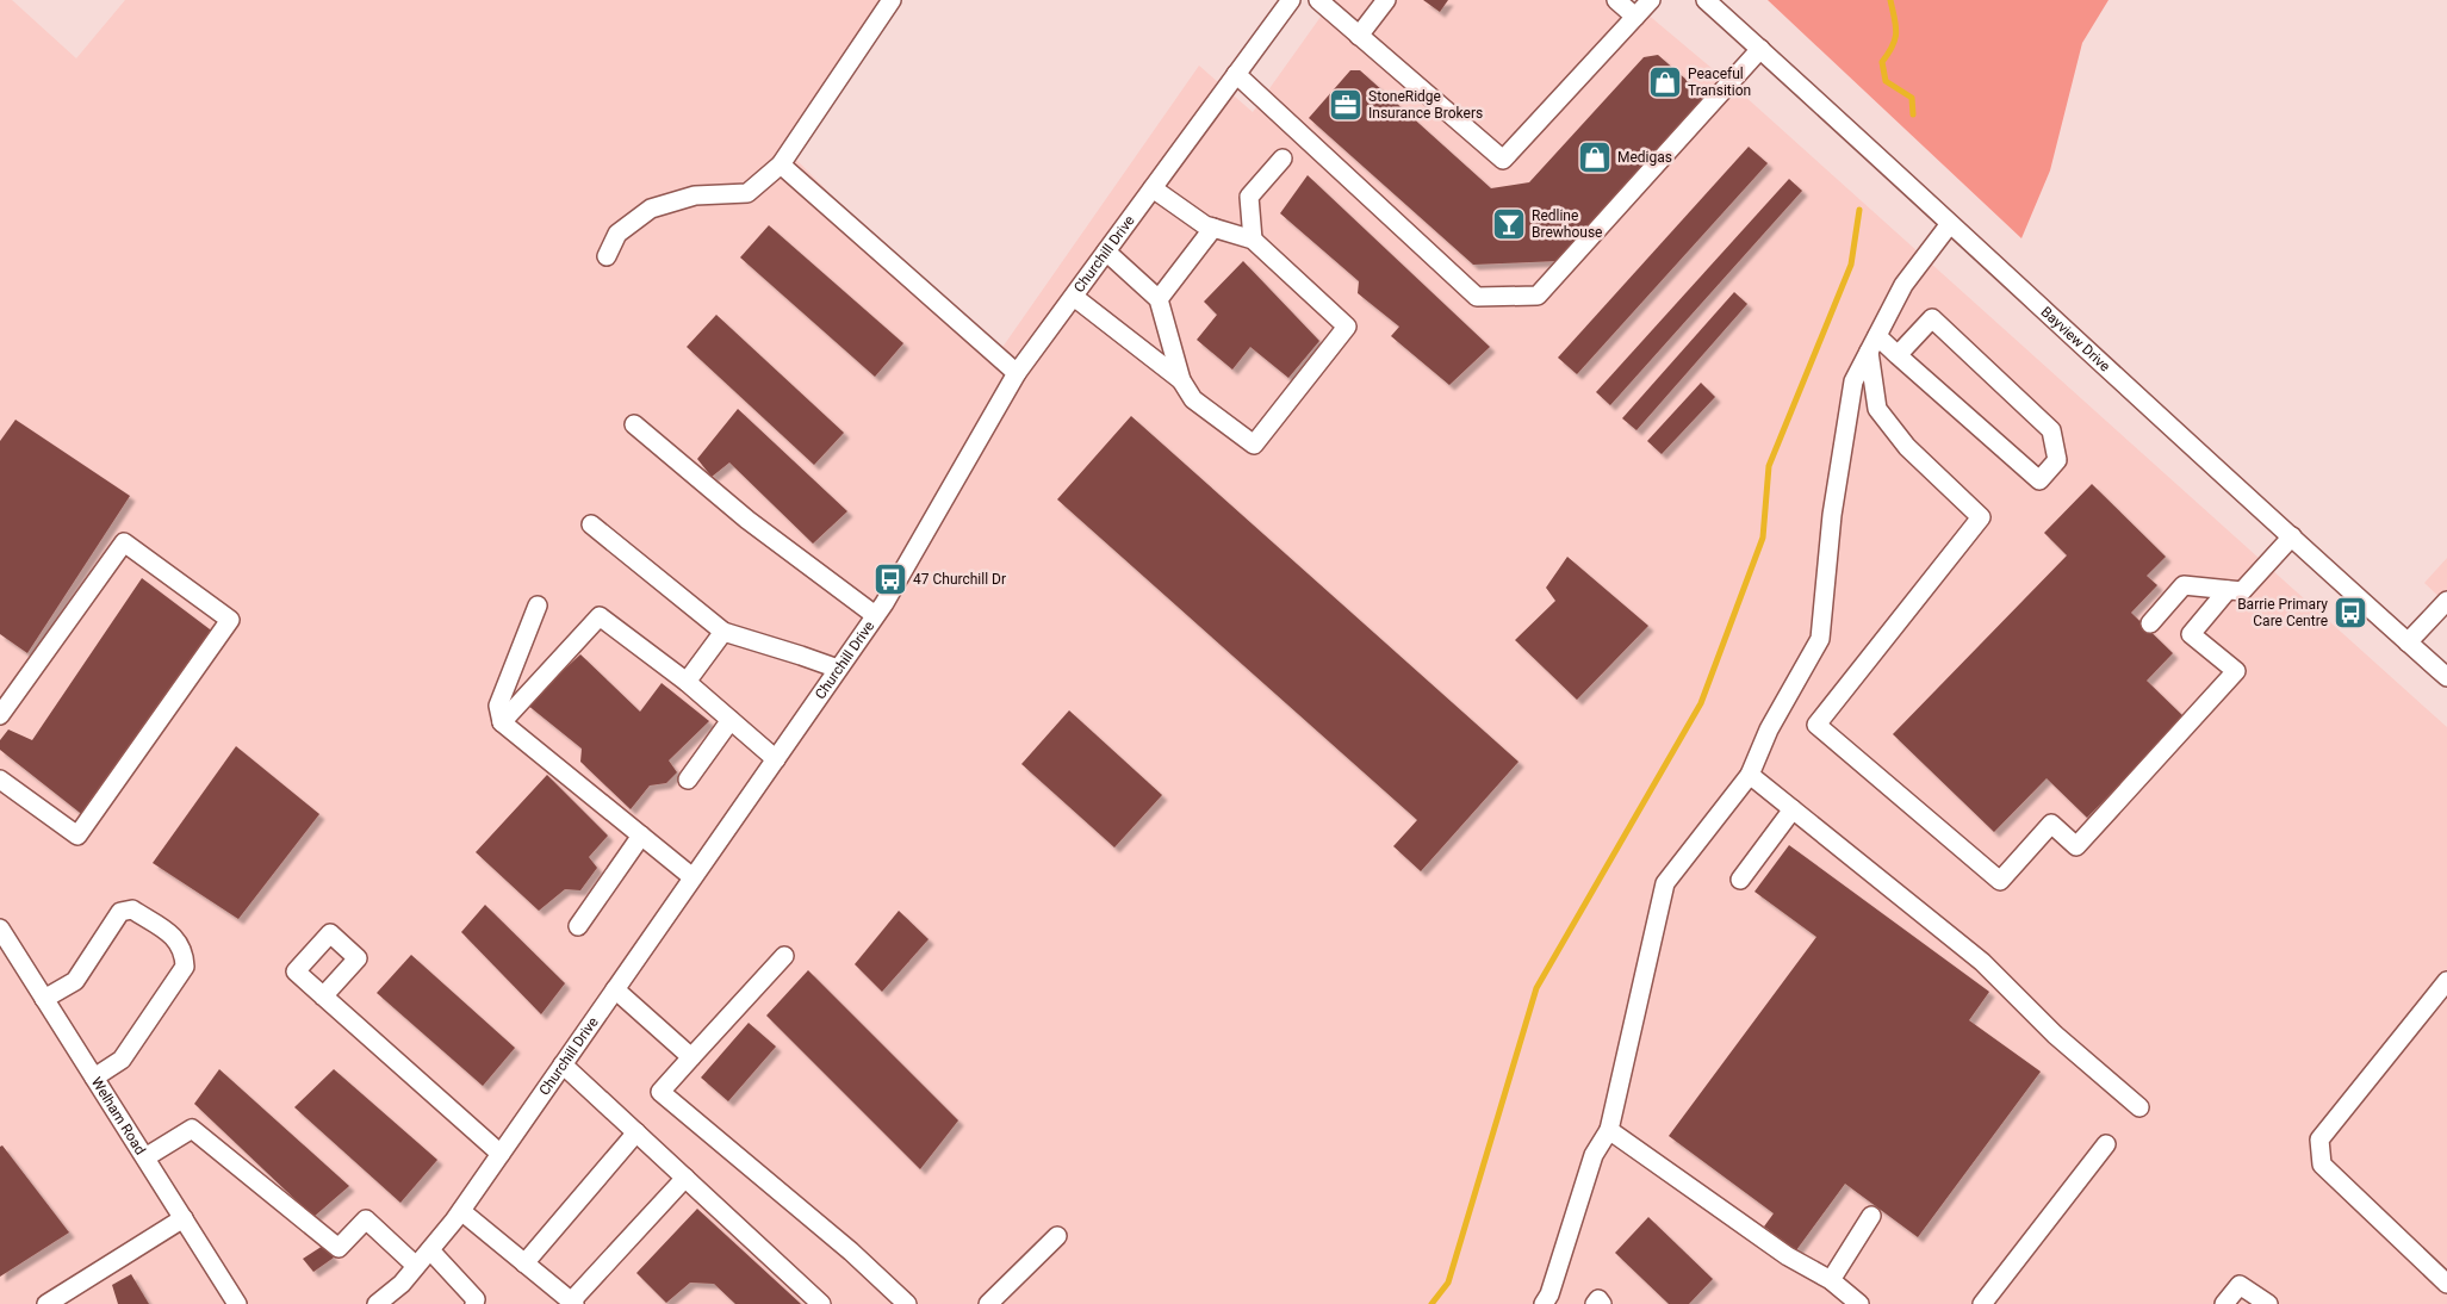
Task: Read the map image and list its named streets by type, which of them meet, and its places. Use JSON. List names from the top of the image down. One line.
{"streets":{"street":["Churchill Drive","Bayview Drive","Welham Road"]},"places":{"shop":["Peaceful Transition","Medigas"],"office":["StoneRidge Insurance Brokers"],"bar":["Redline Brewhouse"],"bus stop":["47 Churchill Dr","Barrie Primary Care Centre"]}}
